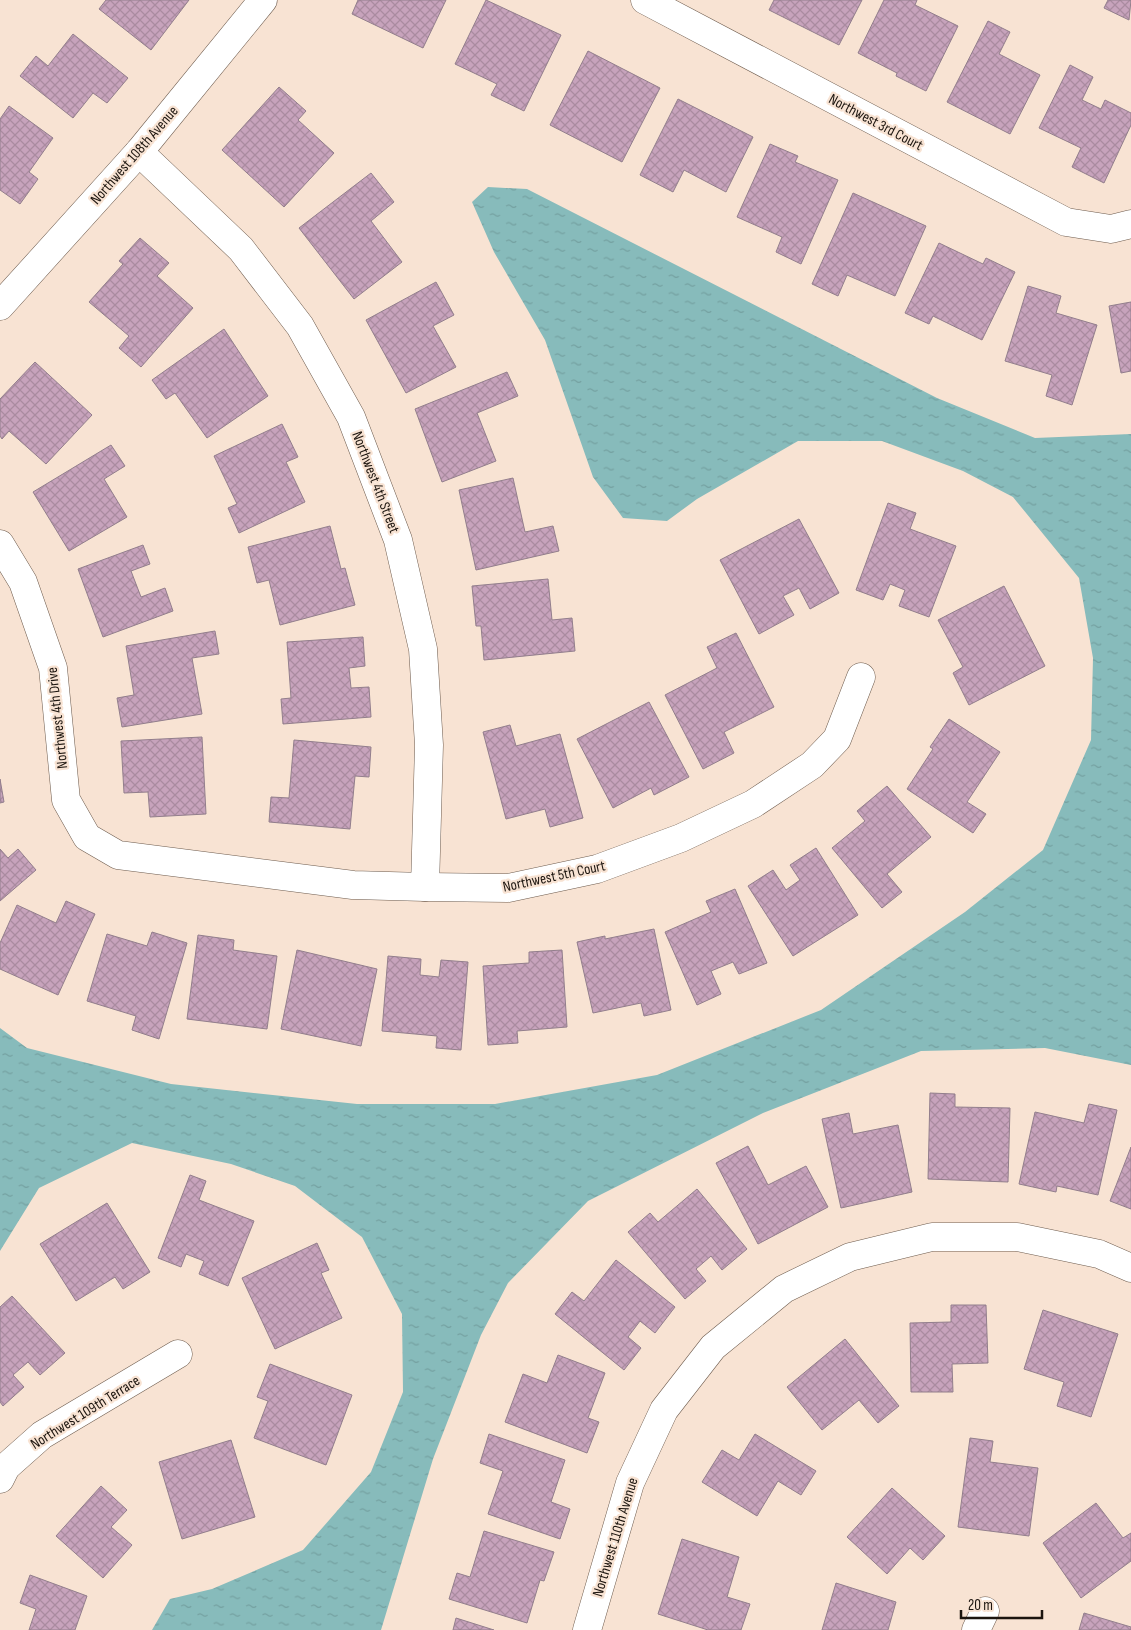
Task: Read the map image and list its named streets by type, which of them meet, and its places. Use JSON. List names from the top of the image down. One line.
{"streets":{"street":["Northwest 3rd Court","Northwest 108th Avenue","Northwest 4th Street","Northwest 4th Drive","Northwest 5th Court","Northwest 109th Terrace","Northwest 110th Avenue"]},"crossings":[["Northwest 108th Avenue","Northwest 4th Street"],["Northwest 4th Street","Northwest 5th Court"],["Northwest 4th Drive","Northwest 5th Court"]],"scale_bar":"20 m"}
